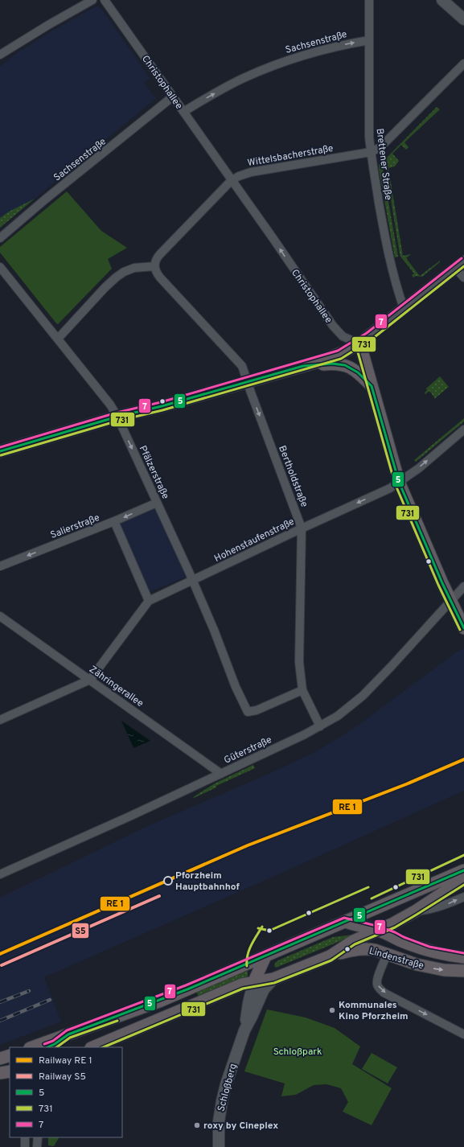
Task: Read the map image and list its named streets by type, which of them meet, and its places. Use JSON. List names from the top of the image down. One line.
{"streets":{"main road":["Lindenstraße","Schloßberg"],"street":["Sachsenstraße","Christophallee","Wittelsbacherstraße","Brettener Straße","Pfälzerstraße","Bertholdstraße","Salierstraße","Hohenstaufenstraße","Zähringerallee","Güterstraße"]},"crossings":[["Sachsenstraße","Christophallee"],["Sachsenstraße","Brettener Straße"],["Christophallee","Wittelsbacherstraße"],["Wittelsbacherstraße","Brettener Straße"],["Wittelsbacherstraße","Bertholdstraße"],["Pfälzerstraße","Bertholdstraße"],["Pfälzerstraße","Salierstraße"],["Pfälzerstraße","Hohenstaufenstraße"],["Bertholdstraße","Hohenstaufenstraße"],["Bertholdstraße","Güterstraße"],["Hohenstaufenstraße","Zähringerallee"],["Zähringerallee","Güterstraße"]],"one_way":["Sachsenstraße","Christophallee","Salierstraße"],"parks":["Schloßpark"],"places":["Pforzheim Hauptbahnhof","Kommunales Kino Pforzheim","roxy by Cineplex"],"lines":["transit line 7","transit line 731","transit line 5","rail line S5"],"legend":["Railway RE 1","Railway S5","5","731","7"]}
